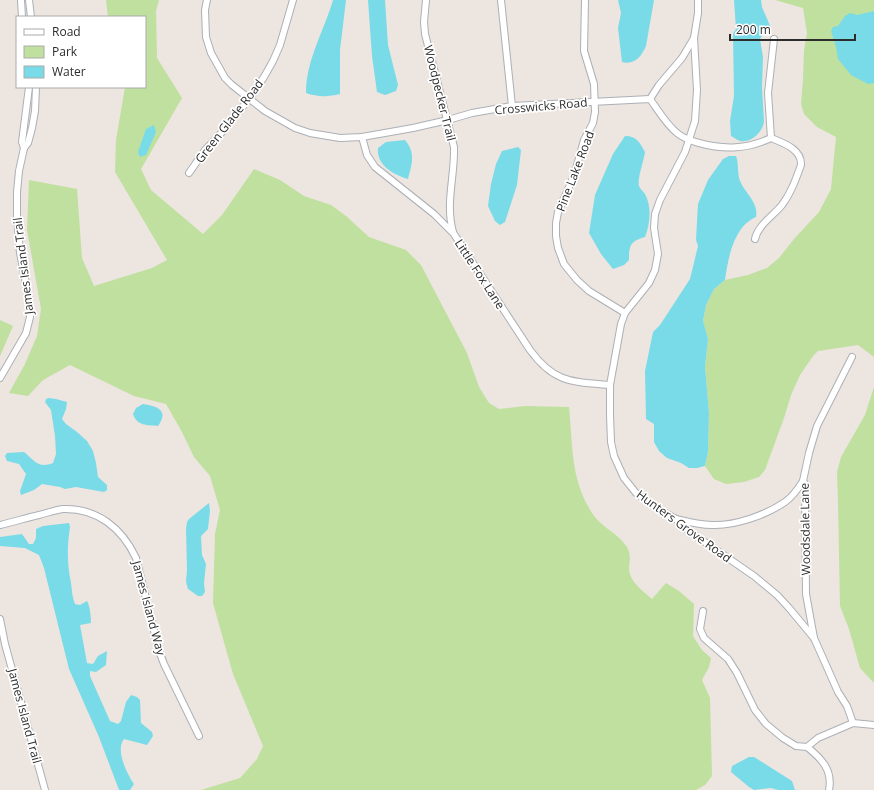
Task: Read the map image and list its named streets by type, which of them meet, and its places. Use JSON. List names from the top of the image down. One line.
{"streets":{"street":["Woodpecker Trail","Crosswicks Road","Green Glade Road","Pine Lake Road","James Island Trail","Little Fox Lane","Hunters Grove Road","Woodsdale Lane","James Island Way"]},"crossings":[["Woodpecker Trail","Crosswicks Road"],["Woodpecker Trail","Little Fox Lane"],["Crosswicks Road","Green Glade Road"],["Crosswicks Road","Pine Lake Road"],["Crosswicks Road","Little Fox Lane"],["Pine Lake Road","Hunters Grove Road"],["Little Fox Lane","Hunters Grove Road"],["Hunters Grove Road","Woodsdale Lane"]],"legend":["Road","Park","Water"],"scale_bar":"200 m"}
